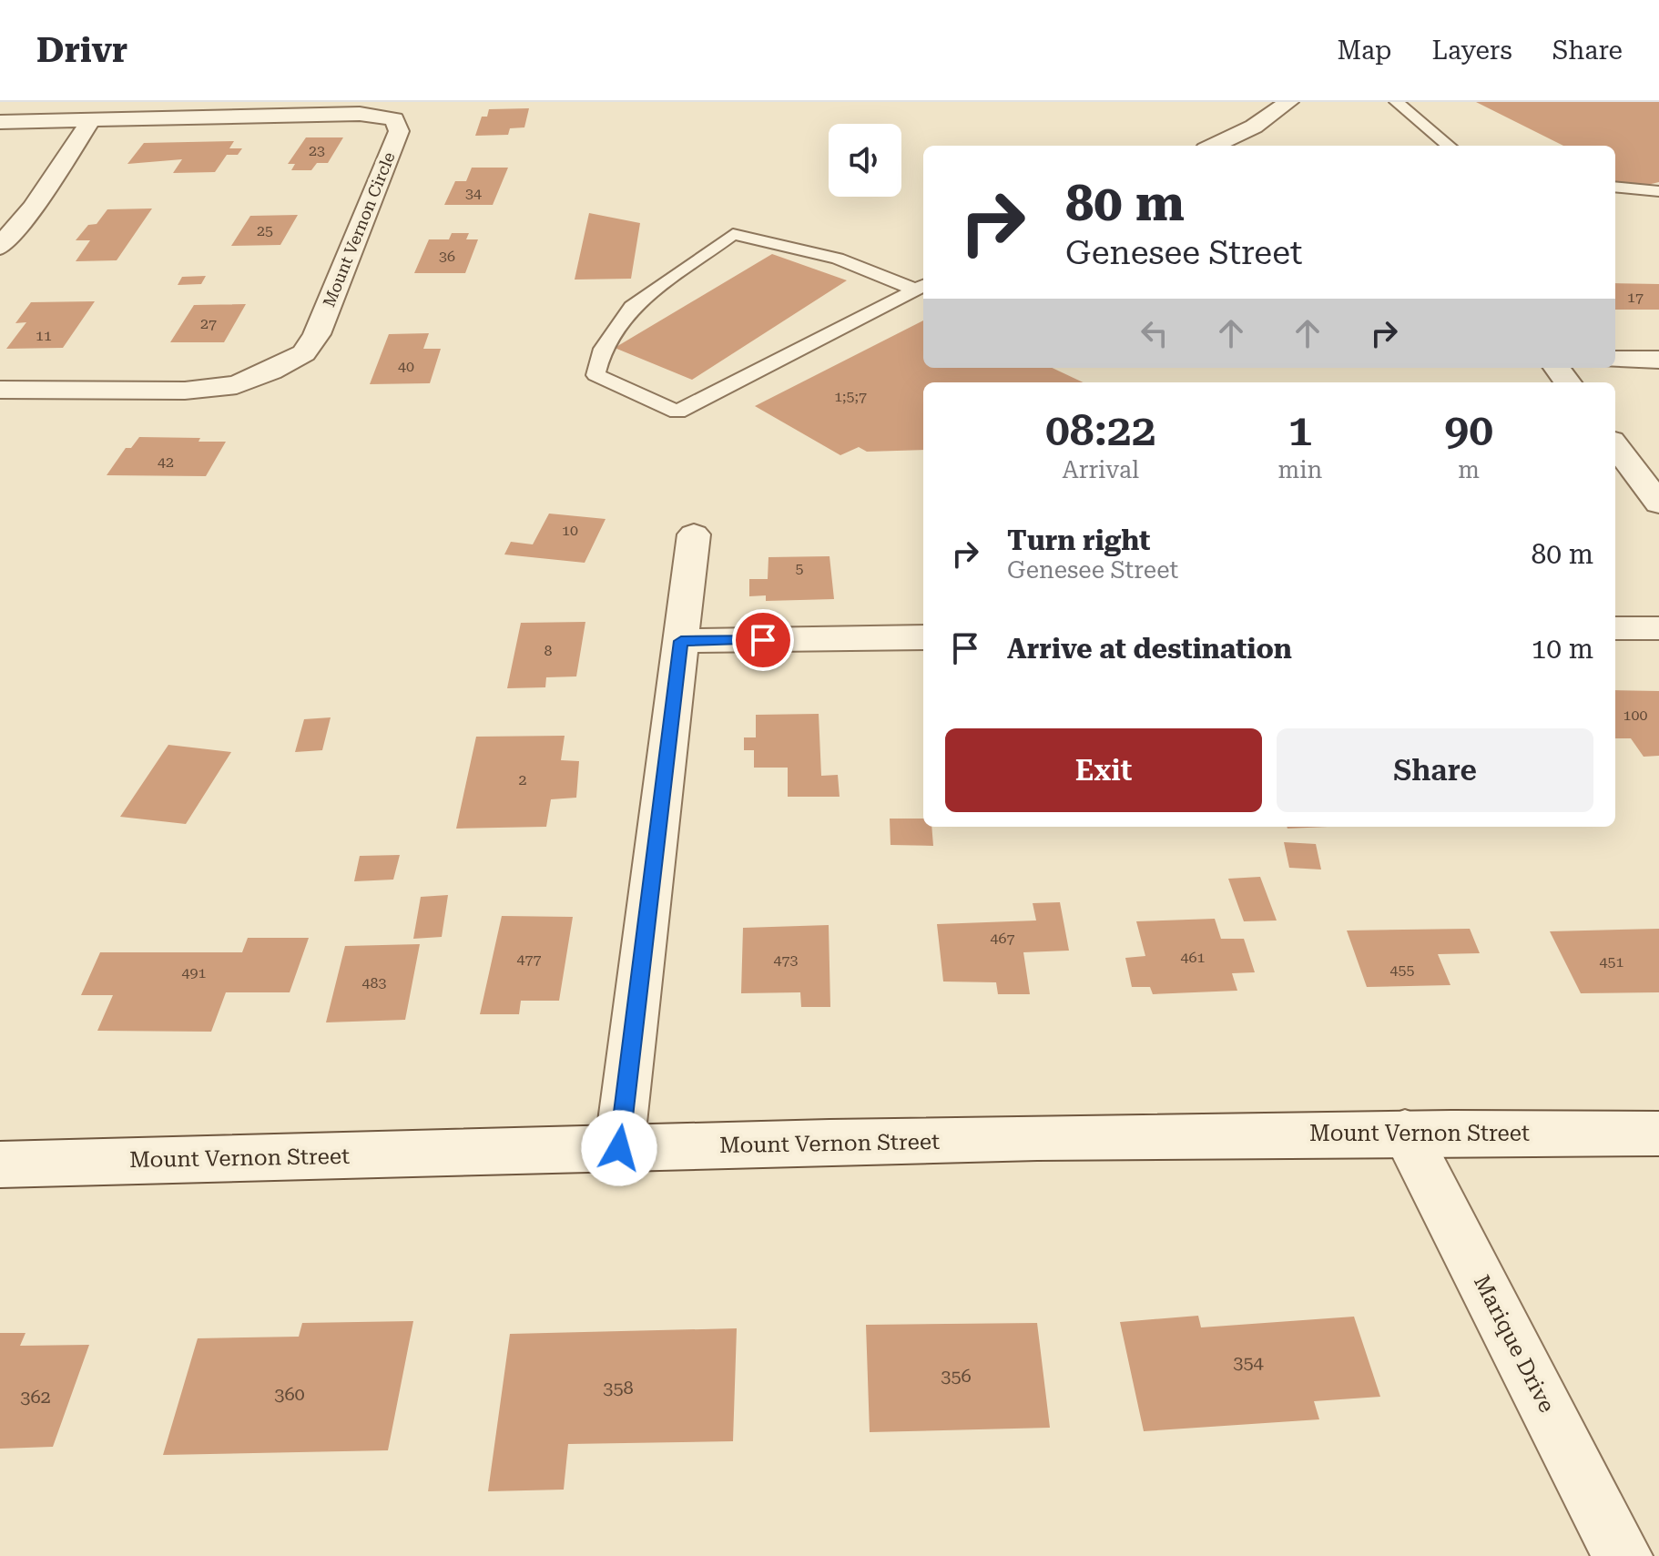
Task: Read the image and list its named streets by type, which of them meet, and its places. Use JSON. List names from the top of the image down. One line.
{"streets":{"street":["Mount Vernon Circle","Mount Vernon Street","Marique Drive"]},"crossings":[["Mount Vernon Street","Marique Drive"]],"house_numbers":["23","34","25","36","17","27","11","40","1;5;7","42","10","5","8","100","2","467","461","477","473","451","455","491","483","354","356","358","360","362"],"page":{"header":"Drivr","nav":["Map","Layers","Share"],"turn":["80 m","Genesee Street"],"eta":["08:22","Arrival","1","min","90","m"],"list":[{"name":"Turn right","note":"Genesee Street","value":"80 m"},{"name":"Arrive at destination","value":"10 m"}],"buttons":["Exit","Share"]}}
